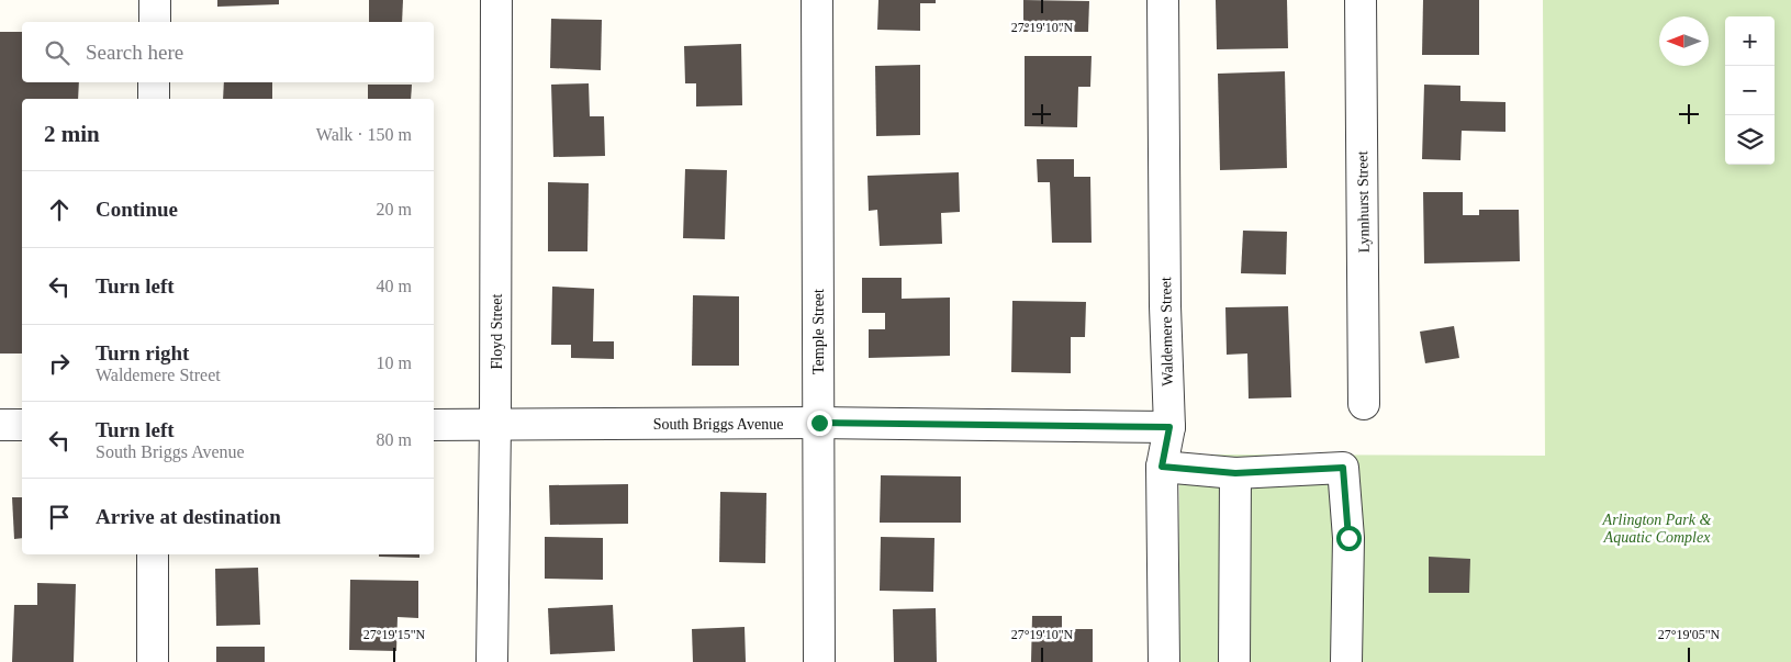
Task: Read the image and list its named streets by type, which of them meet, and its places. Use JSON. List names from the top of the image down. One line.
{"streets":{"street":["Lynnhurst Street","Floyd Street","Temple Street","Waldemere Street","South Briggs Avenue"]},"crossings":[["Floyd Street","South Briggs Avenue"],["Temple Street","South Briggs Avenue"],["Waldemere Street","South Briggs Avenue"]],"parks":["Arlington Park & Aquatic Complex"],"north":"left","page":{"map_buttons":["+","−"],"search":"Search here","heading":["2 min","Walk · 150 m"],"list":[["Continue","20 m"],["Turn left","40 m"],["Turn right","Waldemere Street","10 m"],["Turn left","South Briggs Avenue","80 m"],"Arrive at destination"]},"coordinates":["27°19'10\"N","27°19'15\"N","27°19'05\"N"]}
